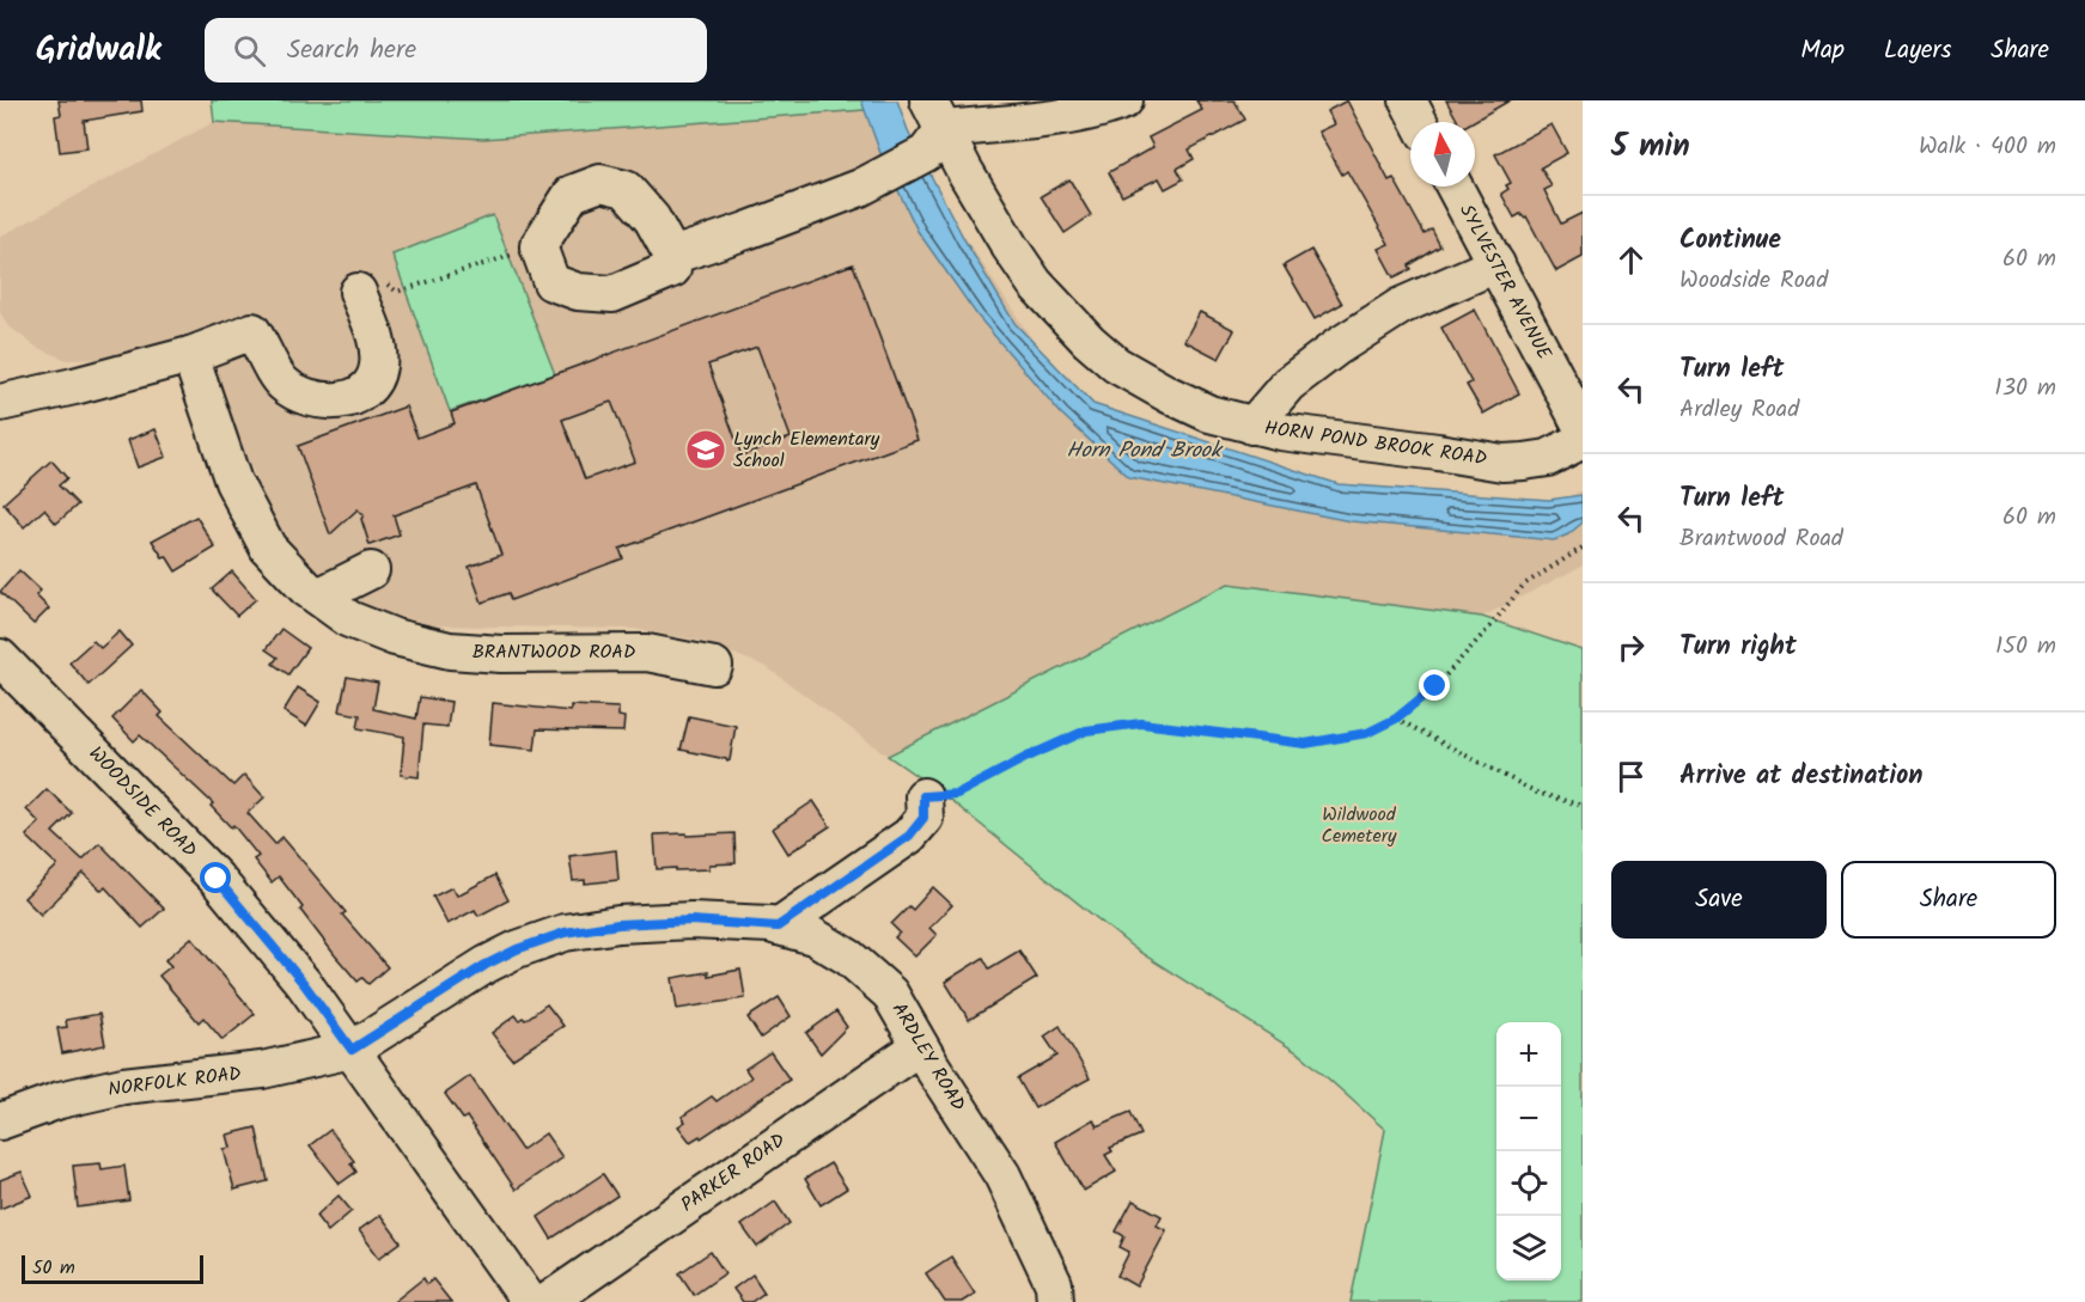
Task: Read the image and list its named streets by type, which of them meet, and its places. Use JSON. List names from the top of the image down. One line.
{"streets":{"street":["SYLVESTER AVENUE","HORN POND BROOK ROAD","BRANTWOOD ROAD","WOODSIDE ROAD","ARDLEY ROAD","NORFOLK ROAD","PARKER ROAD"]},"crossings":[["WOODSIDE ROAD","ARDLEY ROAD"],["WOODSIDE ROAD","NORFOLK ROAD"],["ARDLEY ROAD","NORFOLK ROAD"],["ARDLEY ROAD","PARKER ROAD"]],"water":["Horn Pond Brook"],"parks":["Wildwood Cemetery"],"places":{"school or university":["Lynch Elementary School"]},"scale_bar":"50 m","north":"top","page":{"header":"Gridwalk","search":"Search here","nav":["Map","Layers","Share"],"heading":["5 min","Walk · 400 m"],"list":[["Continue","Woodside Road","60 m"],["Turn left","Ardley Road","130 m"],["Turn left","Brantwood Road","60 m"],["Turn right","150 m"],"Arrive at destination"],"buttons":["Save","Share"],"map_buttons":["+","−"],"scale":"50 m"}}
